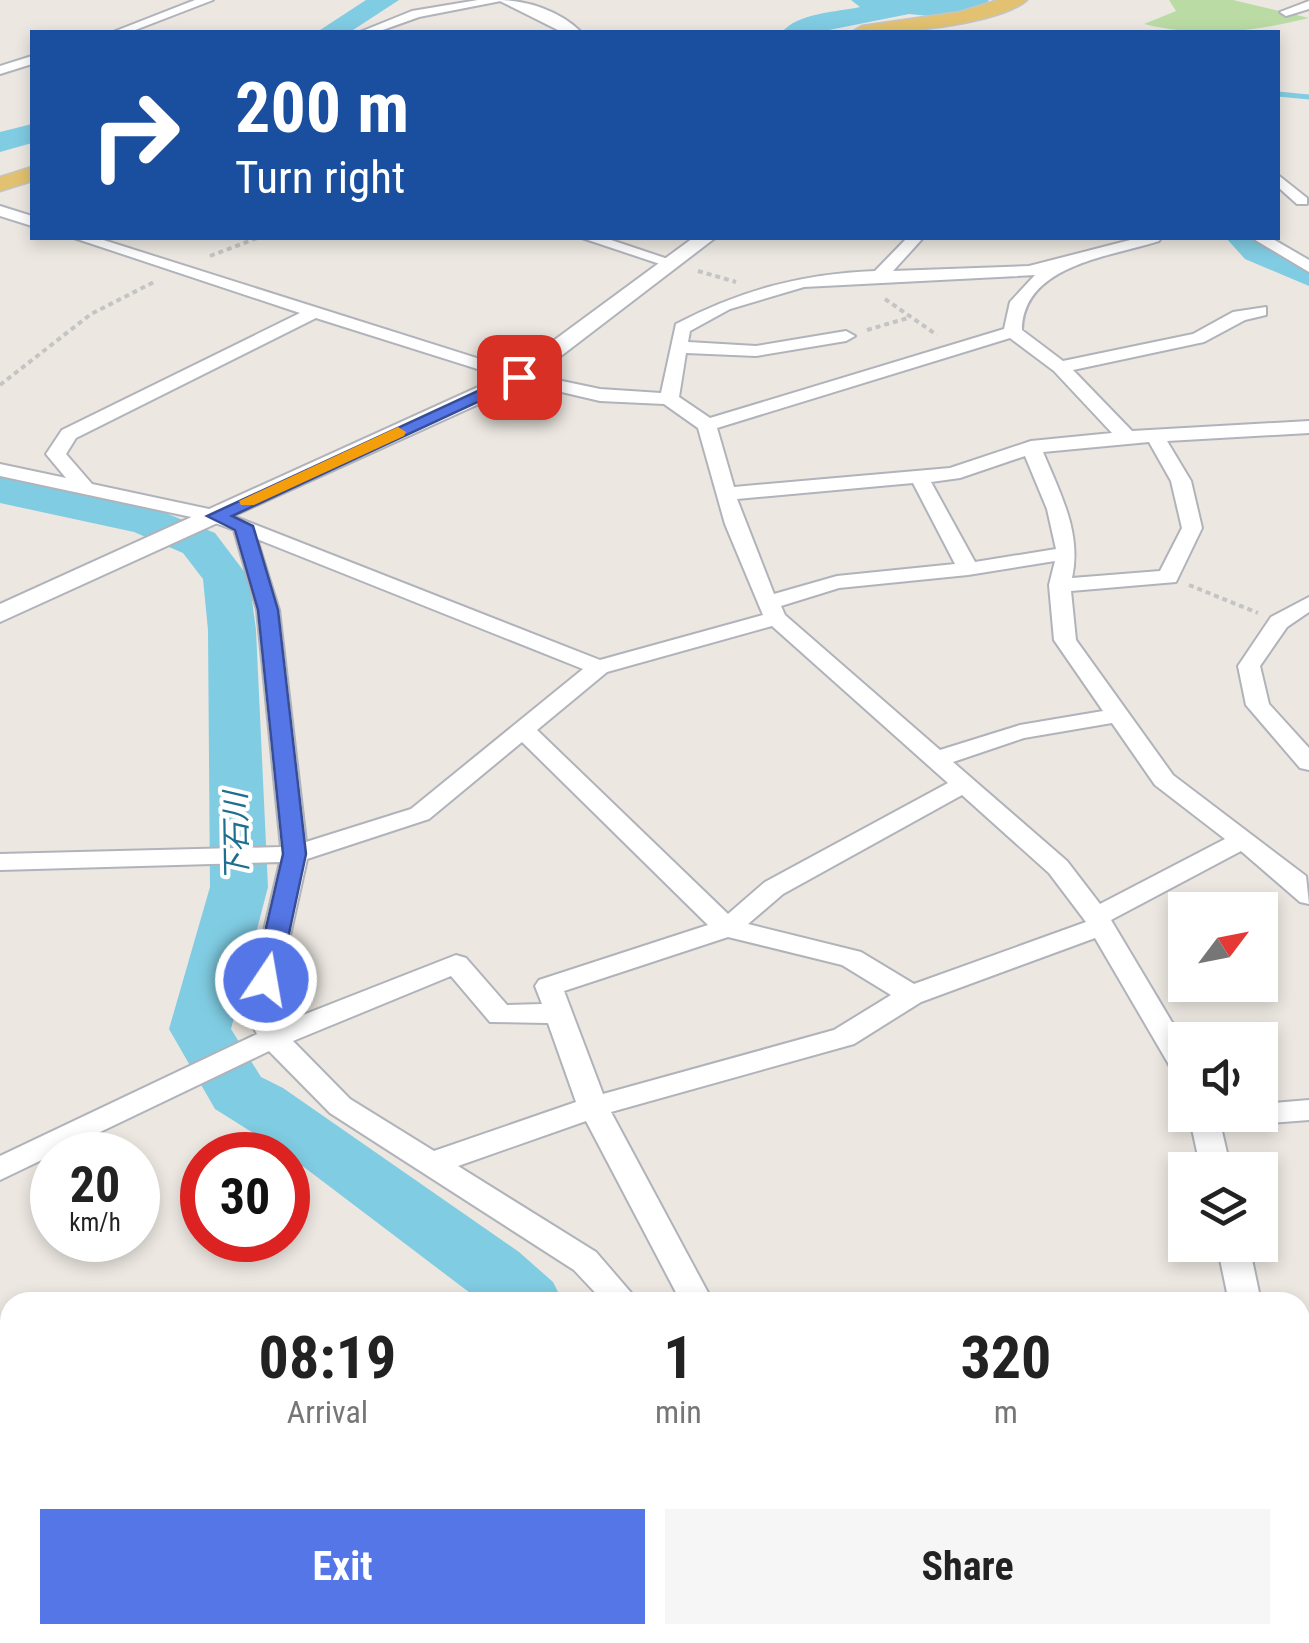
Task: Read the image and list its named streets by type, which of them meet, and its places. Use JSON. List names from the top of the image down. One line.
{"water":["下石川"],"north":"top right","page":{"turn":["200 m","Turn right"],"speed":"20 km/h","limit":"30","eta":["08:19","Arrival","1","min","320","m"],"buttons":["Exit","Share"]}}
